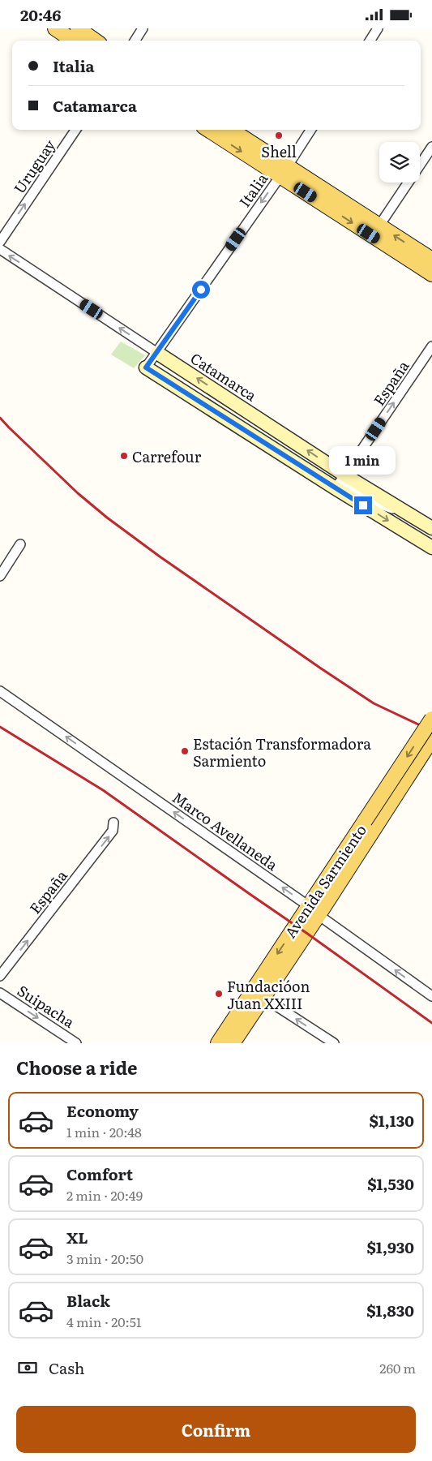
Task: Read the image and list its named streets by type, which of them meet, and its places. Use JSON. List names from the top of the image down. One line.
{"streets":{"main road":["Catamarca","Avenida Sarmiento"],"street":["Uruguay","Italia","España","Marco Avellaneda","Suipacha"]},"crossings":[["Italia","Catamarca"],["Catamarca","España"],["Marco Avellaneda","Avenida Sarmiento"]],"one_way":["Uruguay","Italia","España","Marco Avellaneda","Suipacha"],"places":["Shell","Carrefour","Estación Transformadora Sarmiento","Fundacióon Juan XXIII"],"page":{"status":"20:46","banner":["Italia","Catamarca"],"bubble":"1 min","heading":"Choose a ride","list":[{"name":"Economy","note":"1 min · 20:48","value":"$1,130"},{"name":"Comfort","note":"2 min · 20:49","value":"$1,530"},{"name":"XL","note":"3 min · 20:50","value":"$1,930"},{"name":"Black","note":"4 min · 20:51","value":"$1,830"}],"pay":["Cash","260 m"],"buttons":"Confirm"}}
